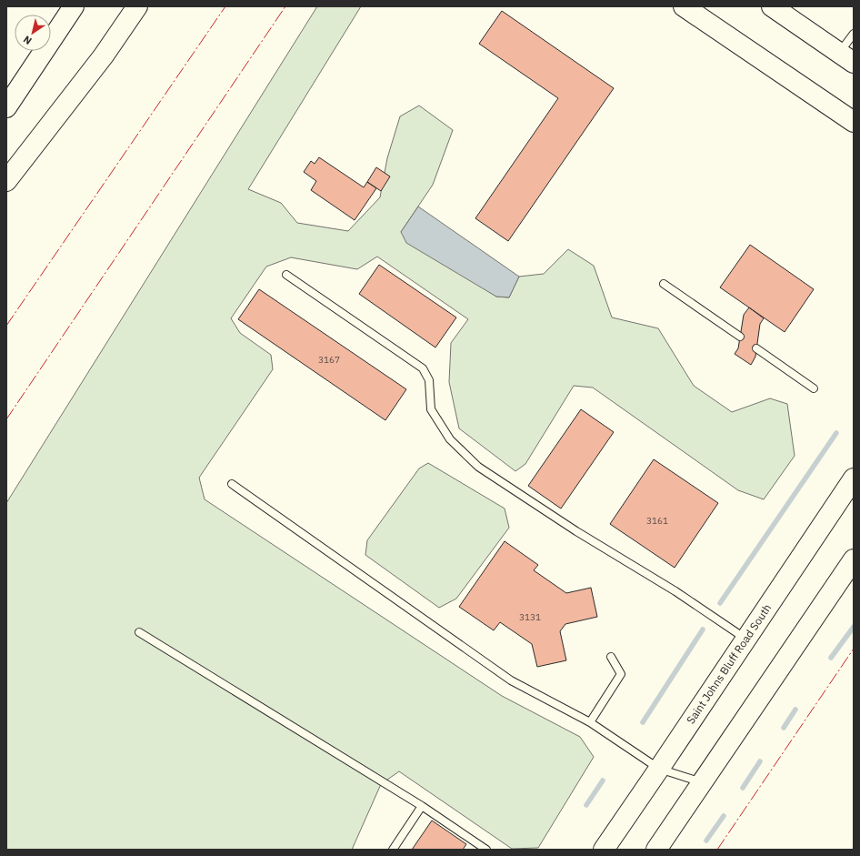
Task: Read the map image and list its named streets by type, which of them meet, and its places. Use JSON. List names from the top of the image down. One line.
{"streets":{"main road":["Saint Johns Bluff Road South"]},"house_numbers":["3167","3161","3131"],"north":"bottom left"}
